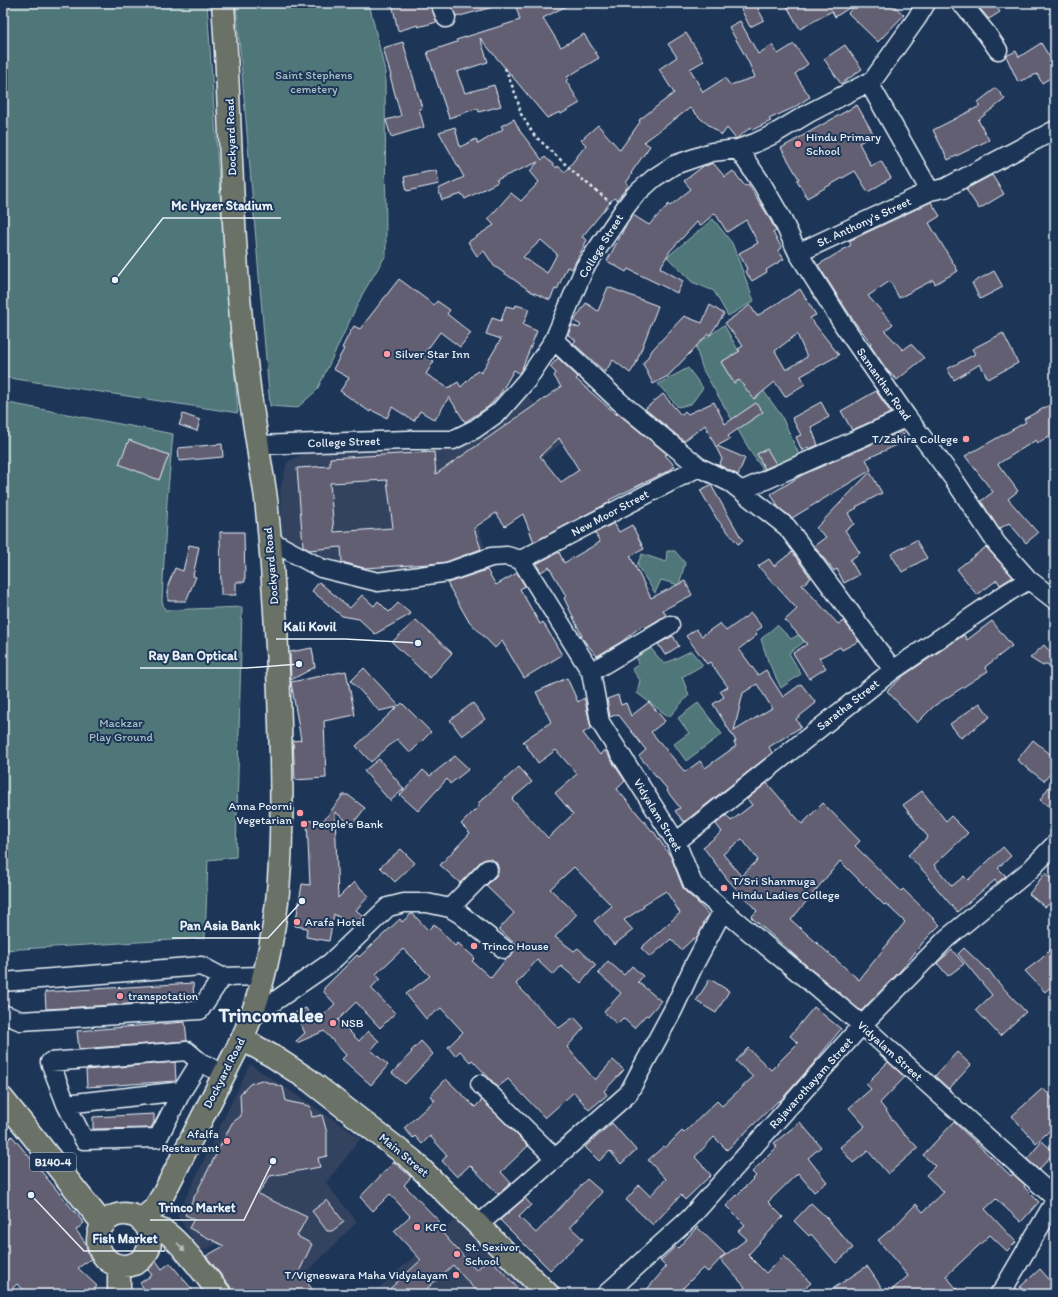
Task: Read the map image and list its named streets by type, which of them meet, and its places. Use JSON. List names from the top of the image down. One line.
{"streets":{"main road":["Dockyard Road","Main Street","B140-4"],"street":["St. Anthony's Street","College Street","Samanthar Road","New Moor Street","Saratha Street","Vidyalam Street","Rajavarothayam Street"]},"crossings":[["Dockyard Road","College Street"],["Dockyard Road","Main Street"],["Dockyard Road","B140-4"],["St. Anthony's Street","Samanthar Road"],["College Street","Samanthar Road"],["Samanthar Road","Saratha Street"],["New Moor Street","Vidyalam Street"],["Saratha Street","Vidyalam Street"],["Vidyalam Street","Rajavarothayam Street"]],"districts":["Trincomalee"],"parks":["Saint Stephens cemetery","Mackzar Play Ground"],"places":["Hindu Primary School","Mc Hyzer Stadium","Silver Star Inn","T/Zahira College","Kali Kovil","Ray Ban Optical","Anna Poorni Vegetarian","People's Bank","T/Sri Shanmuga Hindu Ladies College","Pan Asia Bank","Arafa Hotel","Trinco House","transpotation","NSB","Afalfa Restaurant","Trinco Market","Fish Market","KFC","St. Sexivor School","T/Vigneswara Maha Vidyalayam"]}
